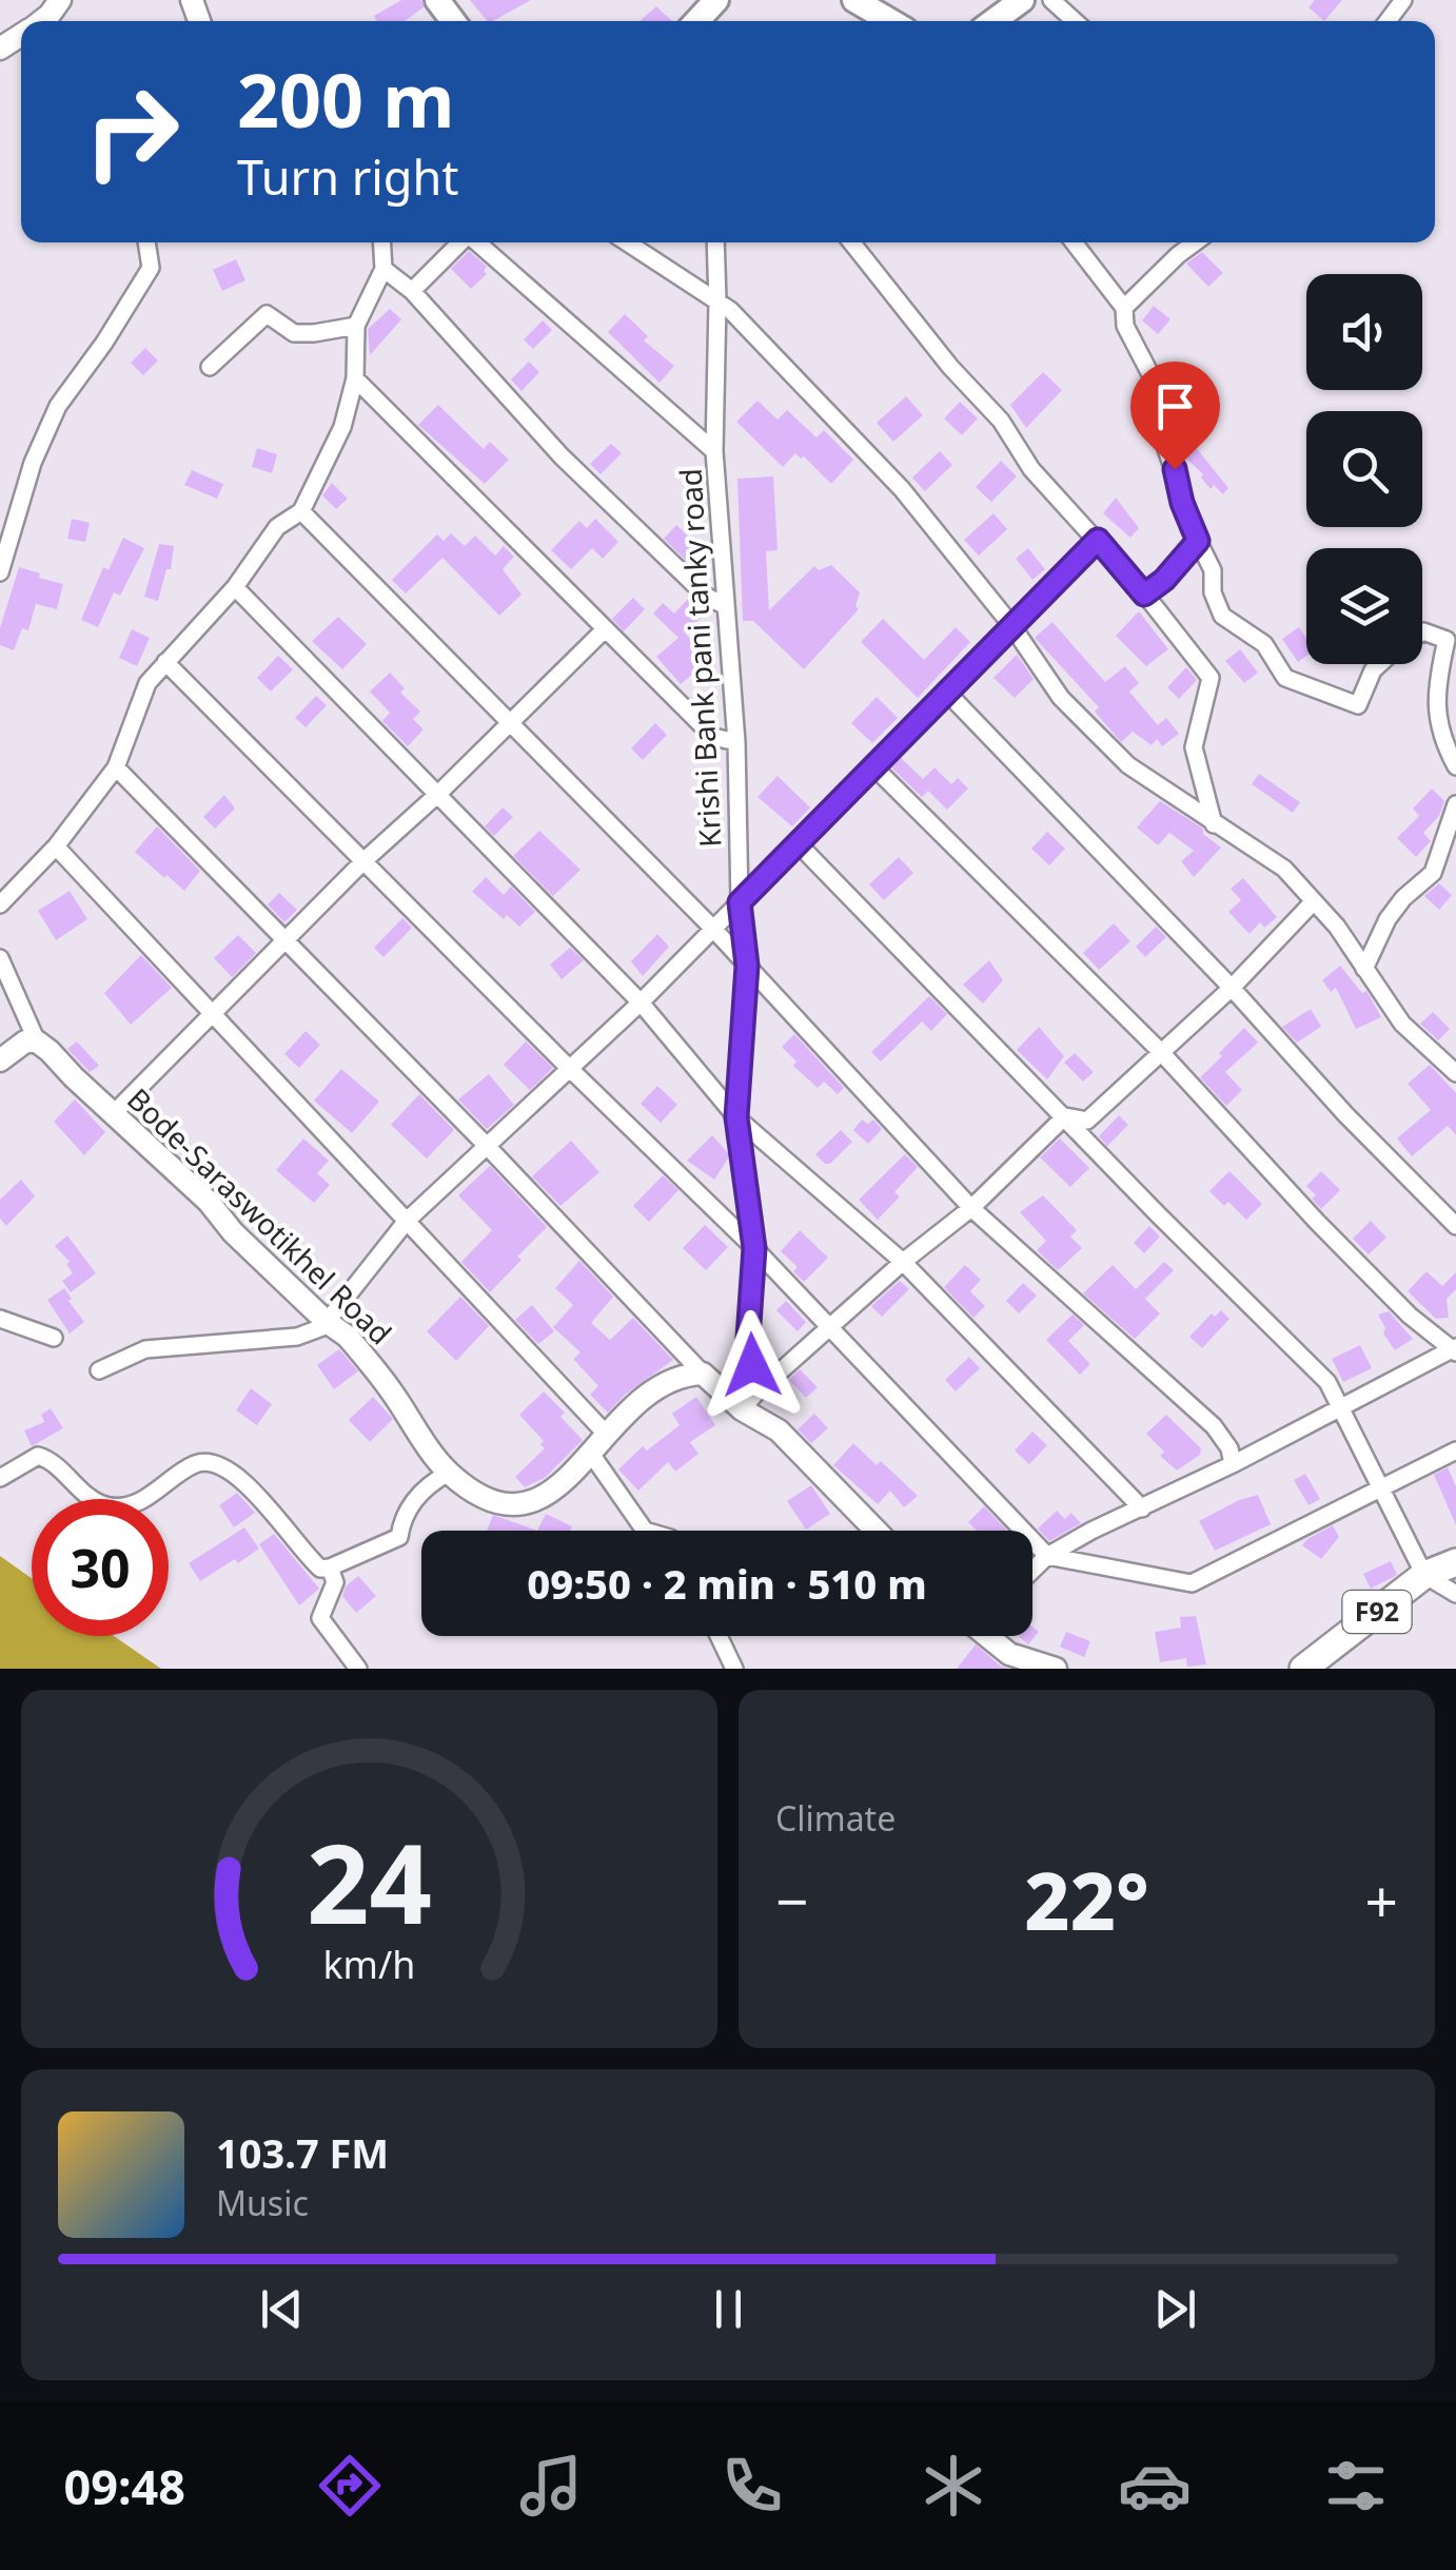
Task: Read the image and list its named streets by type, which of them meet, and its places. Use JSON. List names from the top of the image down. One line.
{"streets":{"main road":["F92"],"street":["Krishi Bank pani tanky road","Bode-Saraswotikhel Road"]},"page":{"turn":["200 m","Turn right"],"limit":"30","trip":"09:50 · 2 min · 510 m","tile":"Climate","heat":["−","22°","+"],"song":["103.7 FM","Music"],"tabs":"09:48","gauge":["24","km/h"]}}
